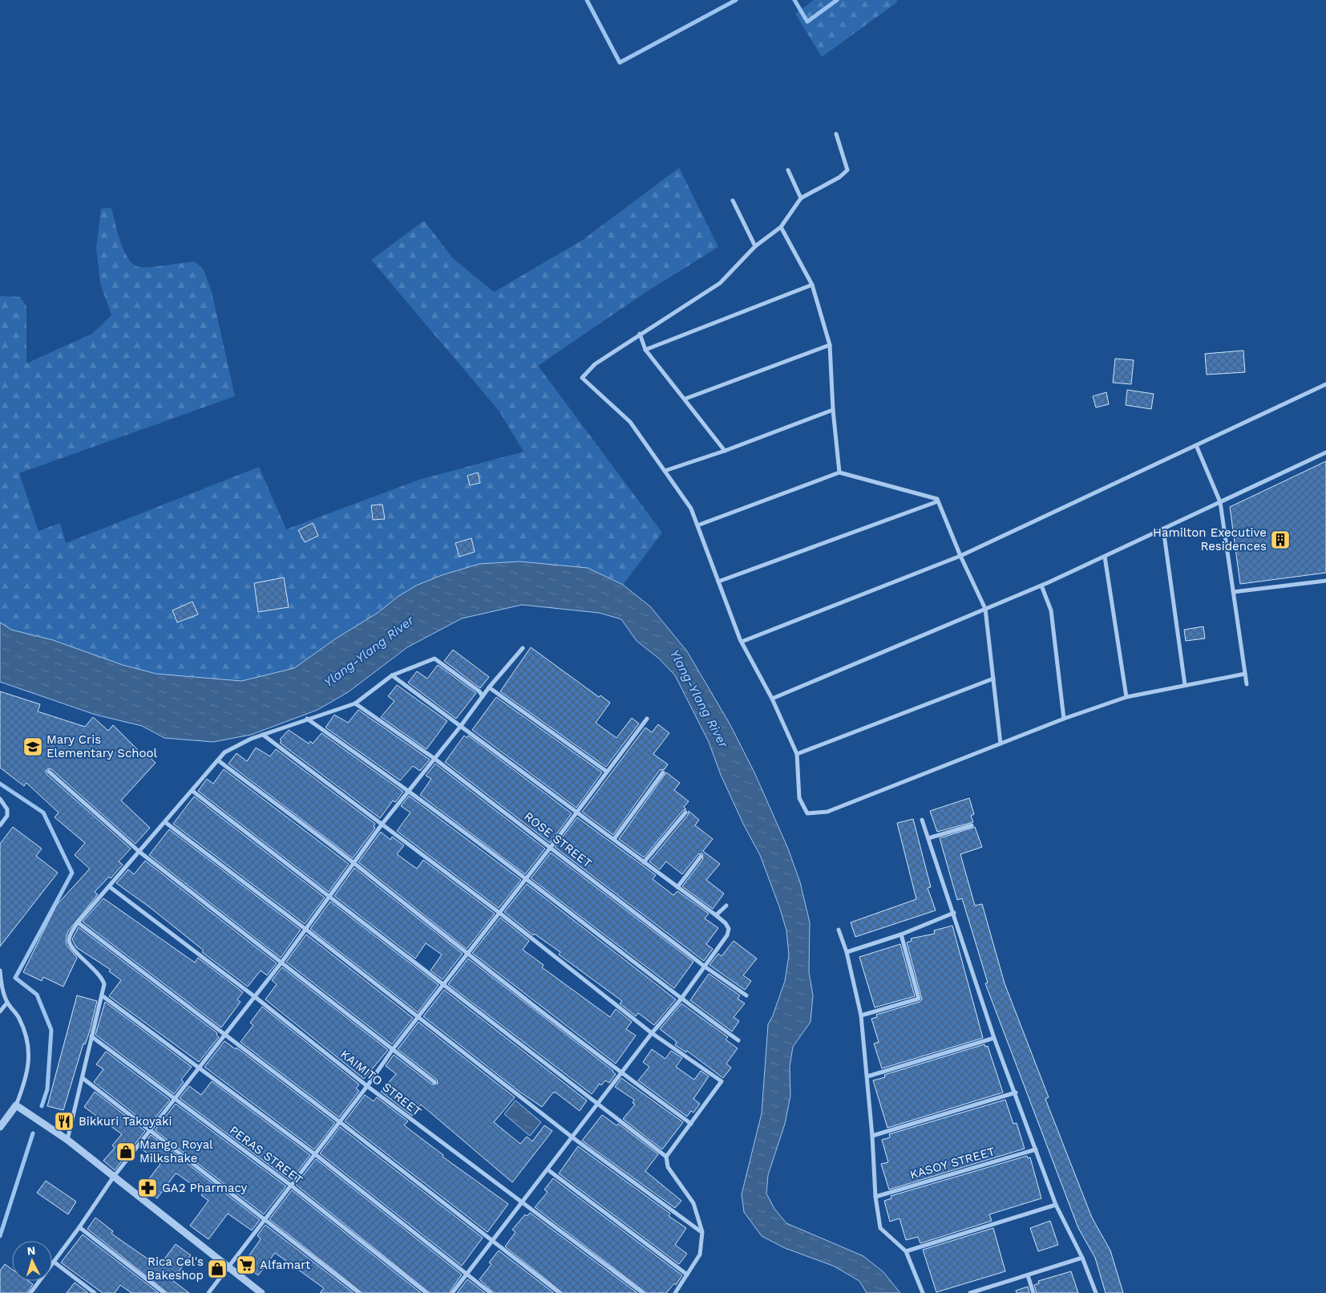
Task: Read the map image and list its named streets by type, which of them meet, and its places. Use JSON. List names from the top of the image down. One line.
{"streets":{"street":["ROSE STREET","KAIMITO STREET","PERAS STREET","KASOY STREET"]},"water":["Ylang-Ylang River"],"places":{"building":["Hamilton Executive Residences"],"school or university":["Mary Cris Elementary School"],"restaurant":["Bikkuri Takoyaki"],"shop":["Mango Royal Milkshake","Rica Cel's Bakeshop"],"pharmacy":["GA2 Pharmacy"],"supermarket":["Alfamart"]},"north":"top"}
